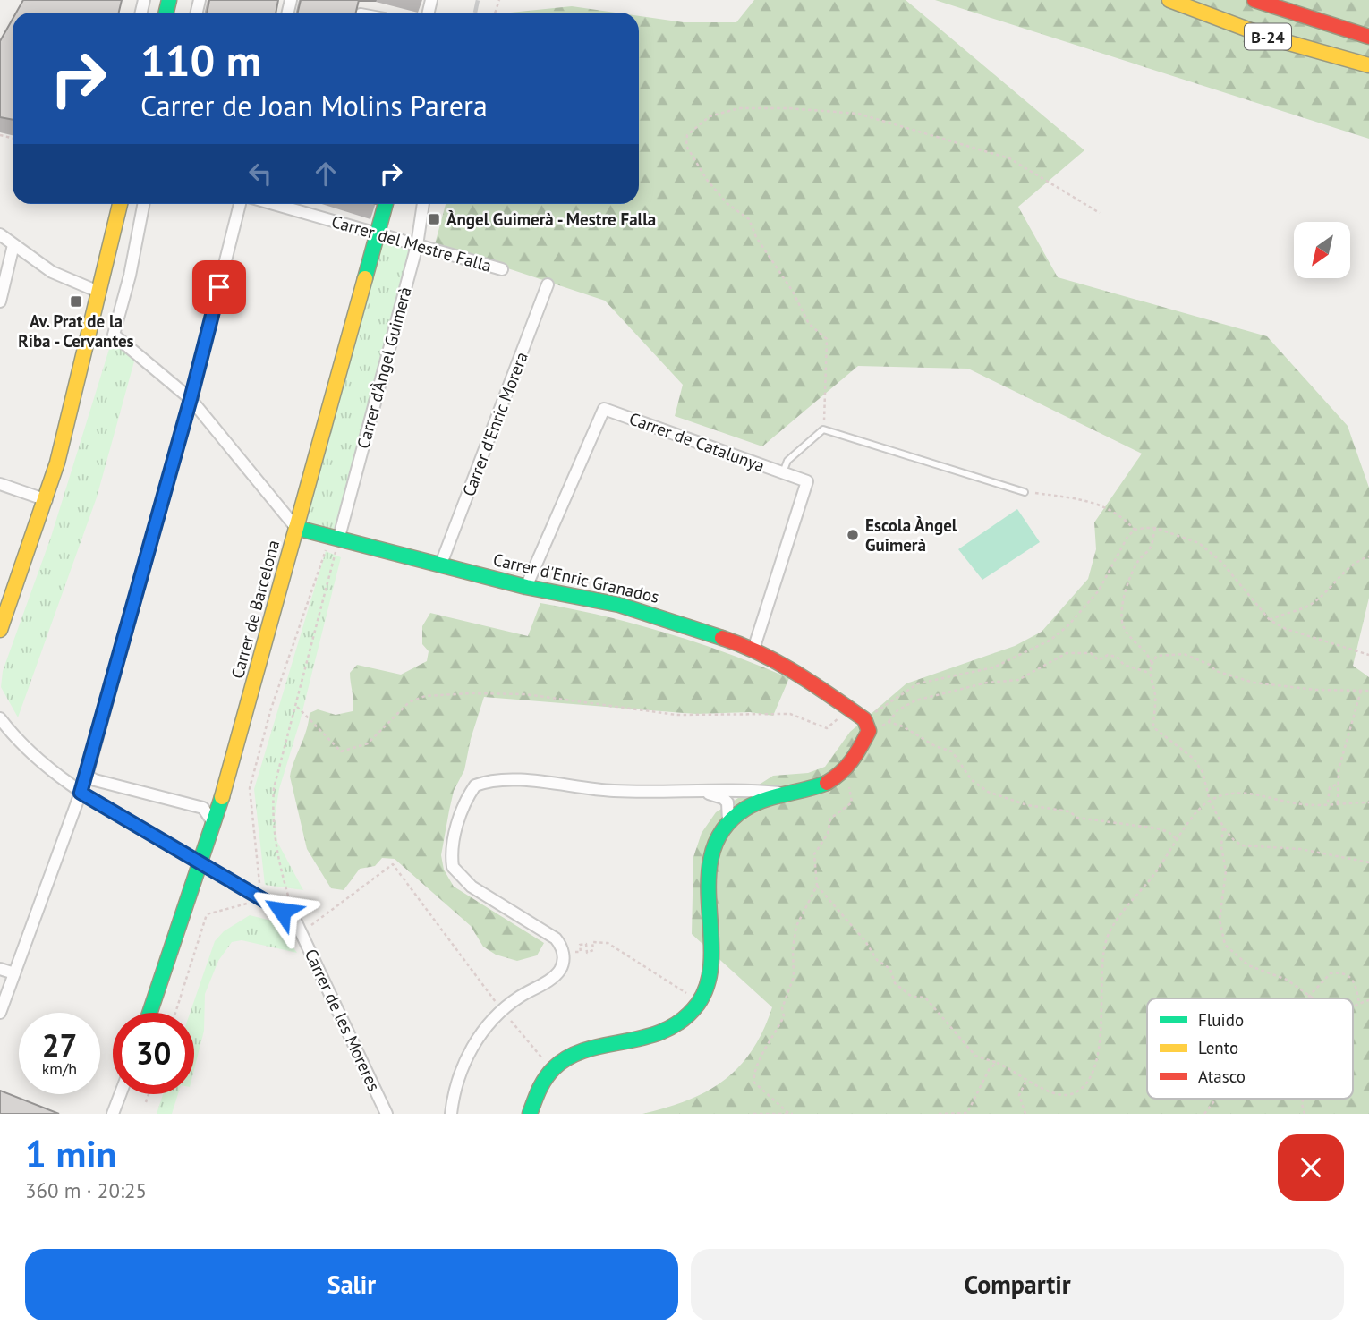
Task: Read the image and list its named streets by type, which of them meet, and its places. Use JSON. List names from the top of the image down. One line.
{"streets":{"main road":["B-24","Carrer d'Enric Granados","Carrer de Barcelona"],"street":["Carrer del Mestre Falla","Carrer d'Àngel Guimerà","Carrer d'Enric Morera","Carrer de Catalunya","Carrer de les Moreres"]},"crossings":[["Carrer del Mestre Falla","Carrer d'Àngel Guimerà"],["Carrer del Mestre Falla","Carrer de Barcelona"],["Carrer d'Àngel Guimerà","Carrer d'Enric Granados"],["Carrer d'Enric Morera","Carrer d'Enric Granados"],["Carrer de Catalunya","Carrer d'Enric Granados"],["Carrer d'Enric Granados","Carrer de Barcelona"]],"places":{"transit":["Àngel Guimerà - Mestre Falla","Av. Prat de la Riba - Cervantes"],"other":["Escola Àngel Guimerà"]},"legend":["Fluido","Lento","Atasco"],"north":"bottom left","page":{"turn":["110 m","Carrer de Joan Molins Parera"],"speed":"27 km/h","limit":"30","heading":["1 min","360 m · 20:25"],"buttons":["Salir","Compartir"]}}
